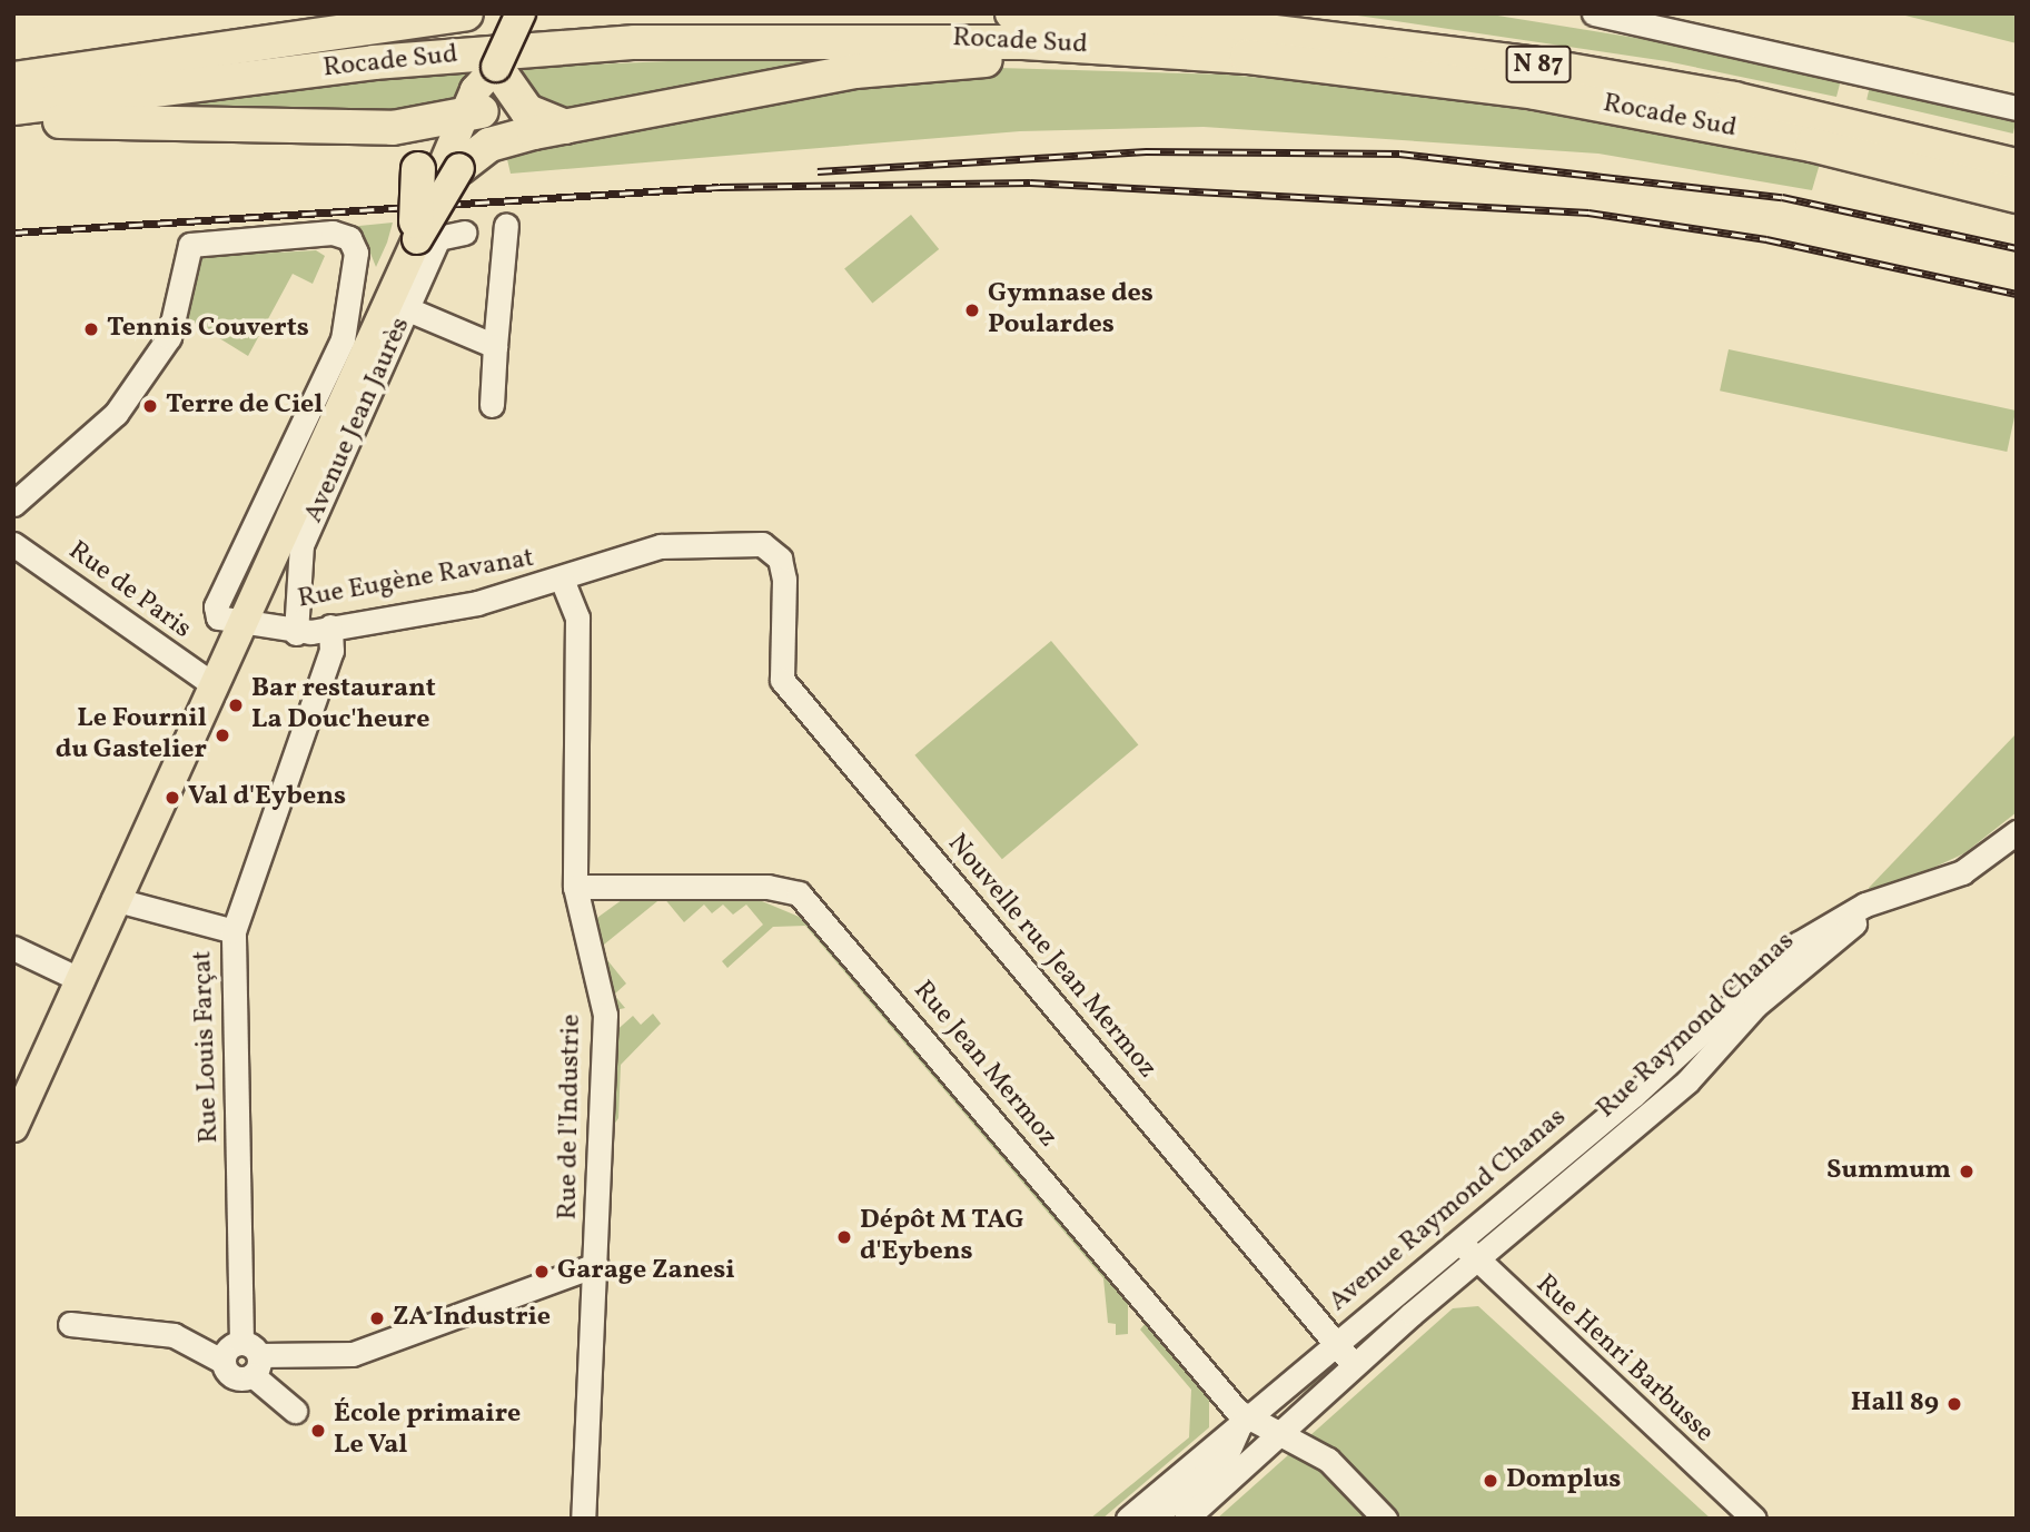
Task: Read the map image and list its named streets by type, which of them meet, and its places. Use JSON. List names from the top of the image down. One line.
{"streets":{"highway":["Rocade Sud","N 87"],"main road":["Avenue Jean Jaurès"],"street":["Rue Eugène Ravanat","Rue de Paris","Nouvelle rue Jean Mermoz","Rue Raymond Chanas","Rue Louis Farçat","Rue Jean Mermoz","Rue de l'Industrie","Avenue Raymond Chanas","Rue Henri Barbusse"]},"crossings":[["Rocade Sud","N 87"],["Avenue Jean Jaurès","Rue Eugène Ravanat"],["Avenue Jean Jaurès","Rue de Paris"],["Rue Eugène Ravanat","Nouvelle rue Jean Mermoz"],["Rue Eugène Ravanat","Rue Louis Farçat"],["Rue Eugène Ravanat","Rue de l'Industrie"],["Nouvelle rue Jean Mermoz","Rue Raymond Chanas"],["Nouvelle rue Jean Mermoz","Avenue Raymond Chanas"],["Rue Raymond Chanas","Avenue Raymond Chanas"],["Rue Raymond Chanas","Rue Henri Barbusse"],["Rue Jean Mermoz","Rue de l'Industrie"],["Rue Jean Mermoz","Avenue Raymond Chanas"],["Avenue Raymond Chanas","Rue Henri Barbusse"]],"places":["Gymnase des Poulardes","Tennis Couverts","Terre de Ciel","Bar restaurant La Douc'heure","Le Fournil du Gastelier","Val d'Eybens","Summum","Dépôt M TAG d'Eybens","Garage Zanesi","ZA Industrie","Hall 89","École primaire Le Val","Domplus"]}
